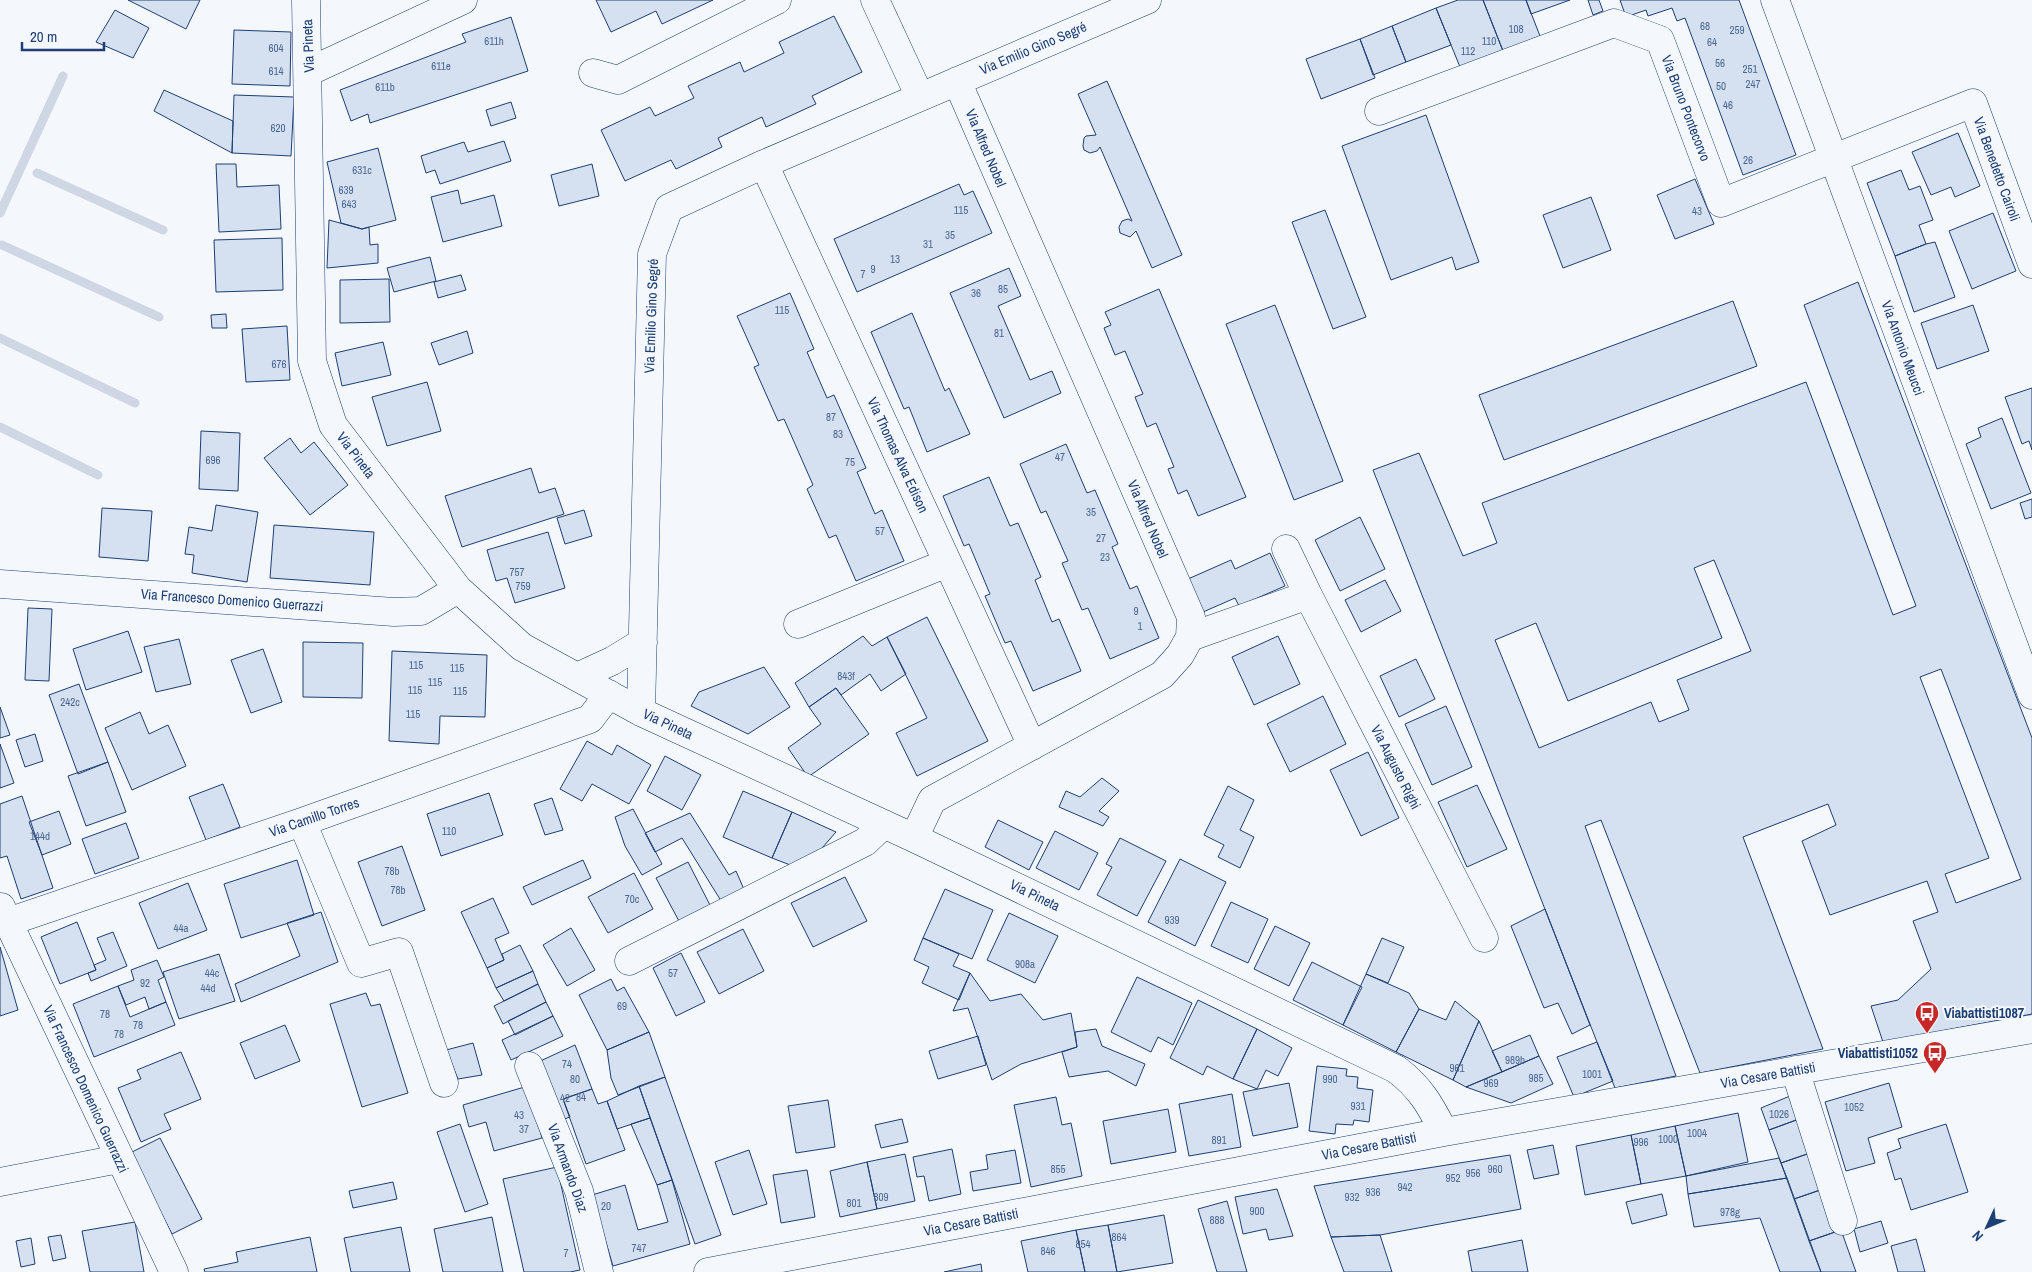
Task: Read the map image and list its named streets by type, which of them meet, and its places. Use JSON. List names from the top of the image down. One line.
{"streets":{"street":["Via Pineta","Via Emilio Gino Segré","Via Bruno Pontecorvo","Via Alfred Nobel","Via Benedetto Cairoli","Via Antonio Meucci","Via Thomas Alva Edison","Via Francesco Domenico Guerrazzi","Via Augusto Righi","Via Camillo Torres","Via Cesare Battisti","Via Armando Diaz"]},"crossings":[["Via Pineta","Via Emilio Gino Segré"],["Via Pineta","Via Francesco Domenico Guerrazzi"],["Via Pineta","Via Camillo Torres"],["Via Pineta","Via Cesare Battisti"],["Via Emilio Gino Segré","Via Alfred Nobel"],["Via Emilio Gino Segré","Via Thomas Alva Edison"],["Via Bruno Pontecorvo","Via Benedetto Cairoli"],["Via Bruno Pontecorvo","Via Antonio Meucci"],["Via Benedetto Cairoli","Via Antonio Meucci"],["Via Francesco Domenico Guerrazzi","Via Camillo Torres"]],"places":{"bus stop":["Viabattisti1087","Viabattisti1052"]},"house_numbers":["68","108","259","611h","110","64","604","112","56","611e","251","614","247","50","611b","46","620","26","631c","639","643","115","43","35","31","13","9","7","85","36","115","81","676","87","83","47","696","75","35","57","27","23","757","759","9","1","115","115","843f","115","115","115","242c","115","110","144d","78b","78b","70c","939","44a","908a","44c","57","92","44d","69","78","78","78","989b","74","961","1001","985","80","990","969","84","42","931","1052","1026","43","37","1004","1000","891","996","855","960","956","952","942","936","809","932","801","20","900","978g","888","864","854","747","846","7"],"scale_bar":"20 m","north":"bottom left"}
